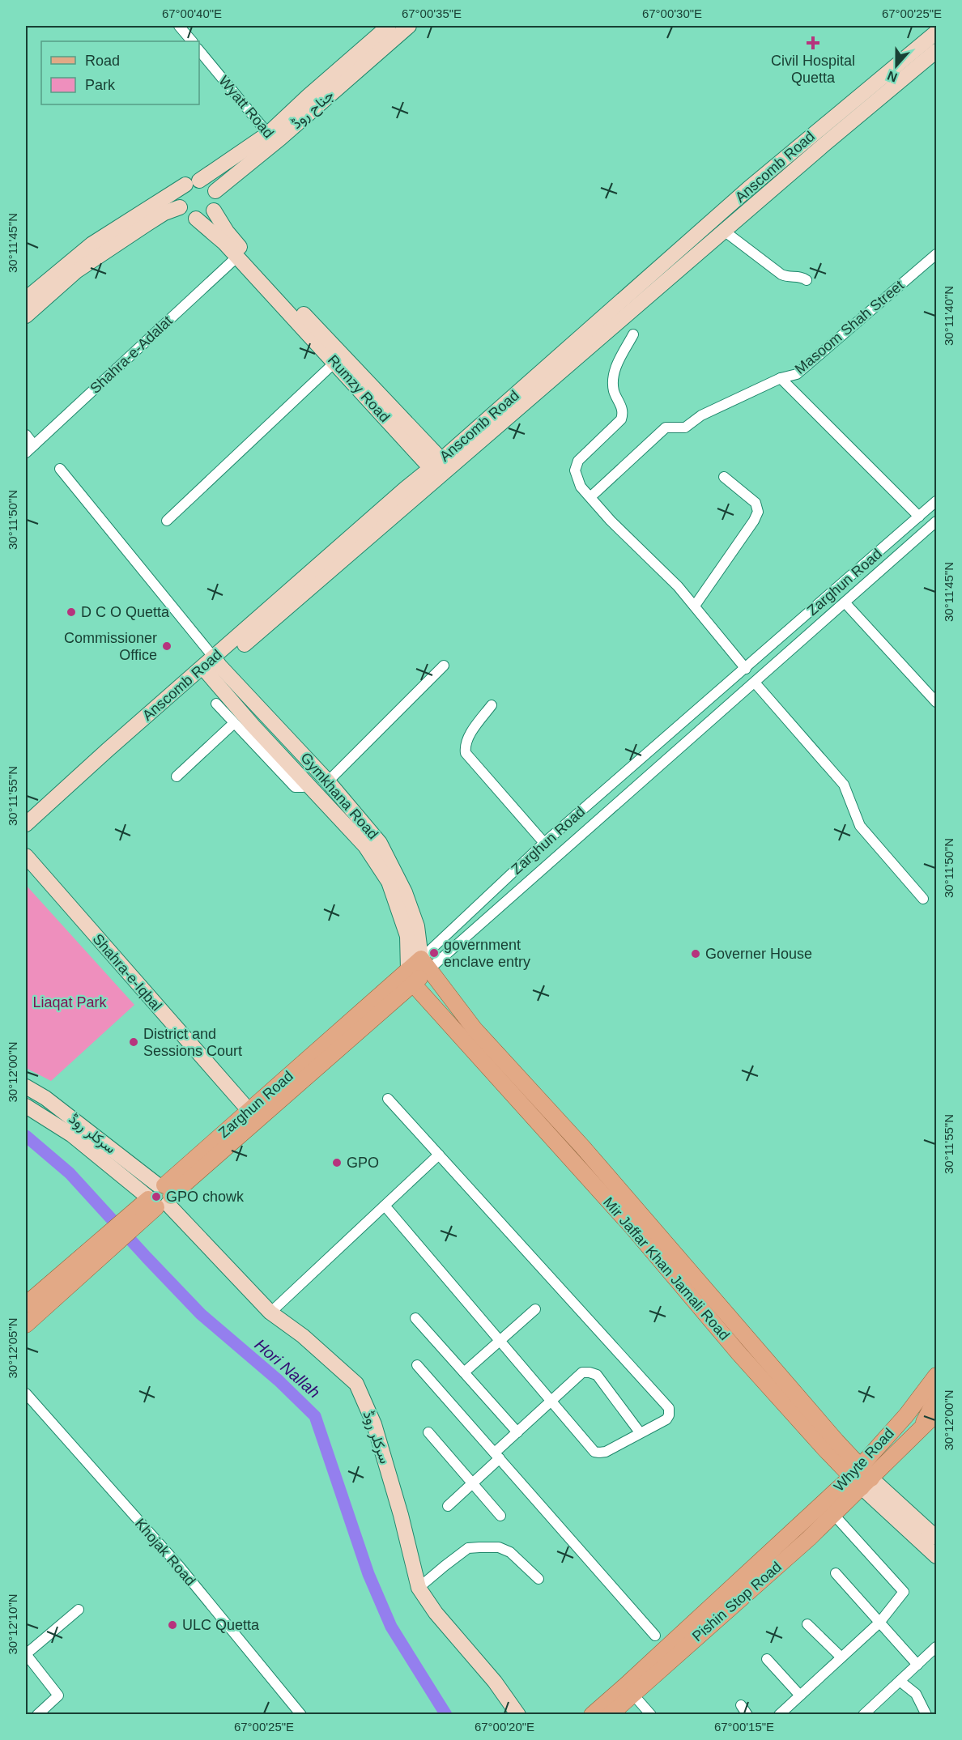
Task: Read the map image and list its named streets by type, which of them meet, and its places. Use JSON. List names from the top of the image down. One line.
{"streets":{"main road":["Zarghun Road","Mir Jaffar Khan Jamali Road","Whyte Road","Pishin Stop Road"],"street":["Wyatt Road","جناح روڈ","Anscomb Road","Masoom Shah Street","Shahra-e-Adalat","Rumzy Road","Gymkhana Road","Shahra-e-Iqbal","سرکلر روڈ","Khojak Road"]},"crossings":[["Wyatt Road","جناح روڈ"],["جناح روڈ","Rumzy Road"],["Anscomb Road","Rumzy Road"],["Anscomb Road","Gymkhana Road"],["Shahra-e-Adalat","Rumzy Road"],["Zarghun Road","Gymkhana Road"],["Zarghun Road","Shahra-e-Iqbal"],["Zarghun Road","سرکلر روڈ"],["Zarghun Road","Mir Jaffar Khan Jamali Road"],["Gymkhana Road","Mir Jaffar Khan Jamali Road"],["Mir Jaffar Khan Jamali Road","Whyte Road"],["Mir Jaffar Khan Jamali Road","Pishin Stop Road"],["Whyte Road","Pishin Stop Road"]],"water":["Hori Nallah"],"parks":["Liaqat Park"],"places":{"health":["Civil Hospital Quetta"],"other":["D C O Quetta","Commissioner Office","government enclave entry","Governer House","District and Sessions Court","GPO","GPO chowk","ULC Quetta"]},"legend":["Road","Park"],"north":"bottom","coordinates":["67°00'40\"E","67°00'35\"E","67°00'30\"E","67°00'25\"E","30°11'45\"N","30°11'40\"N","30°11'50\"N","30°11'55\"N","30°12'00\"N","30°12'05\"N","30°12'10\"N","67°00'20\"E","67°00'15\"E"]}
